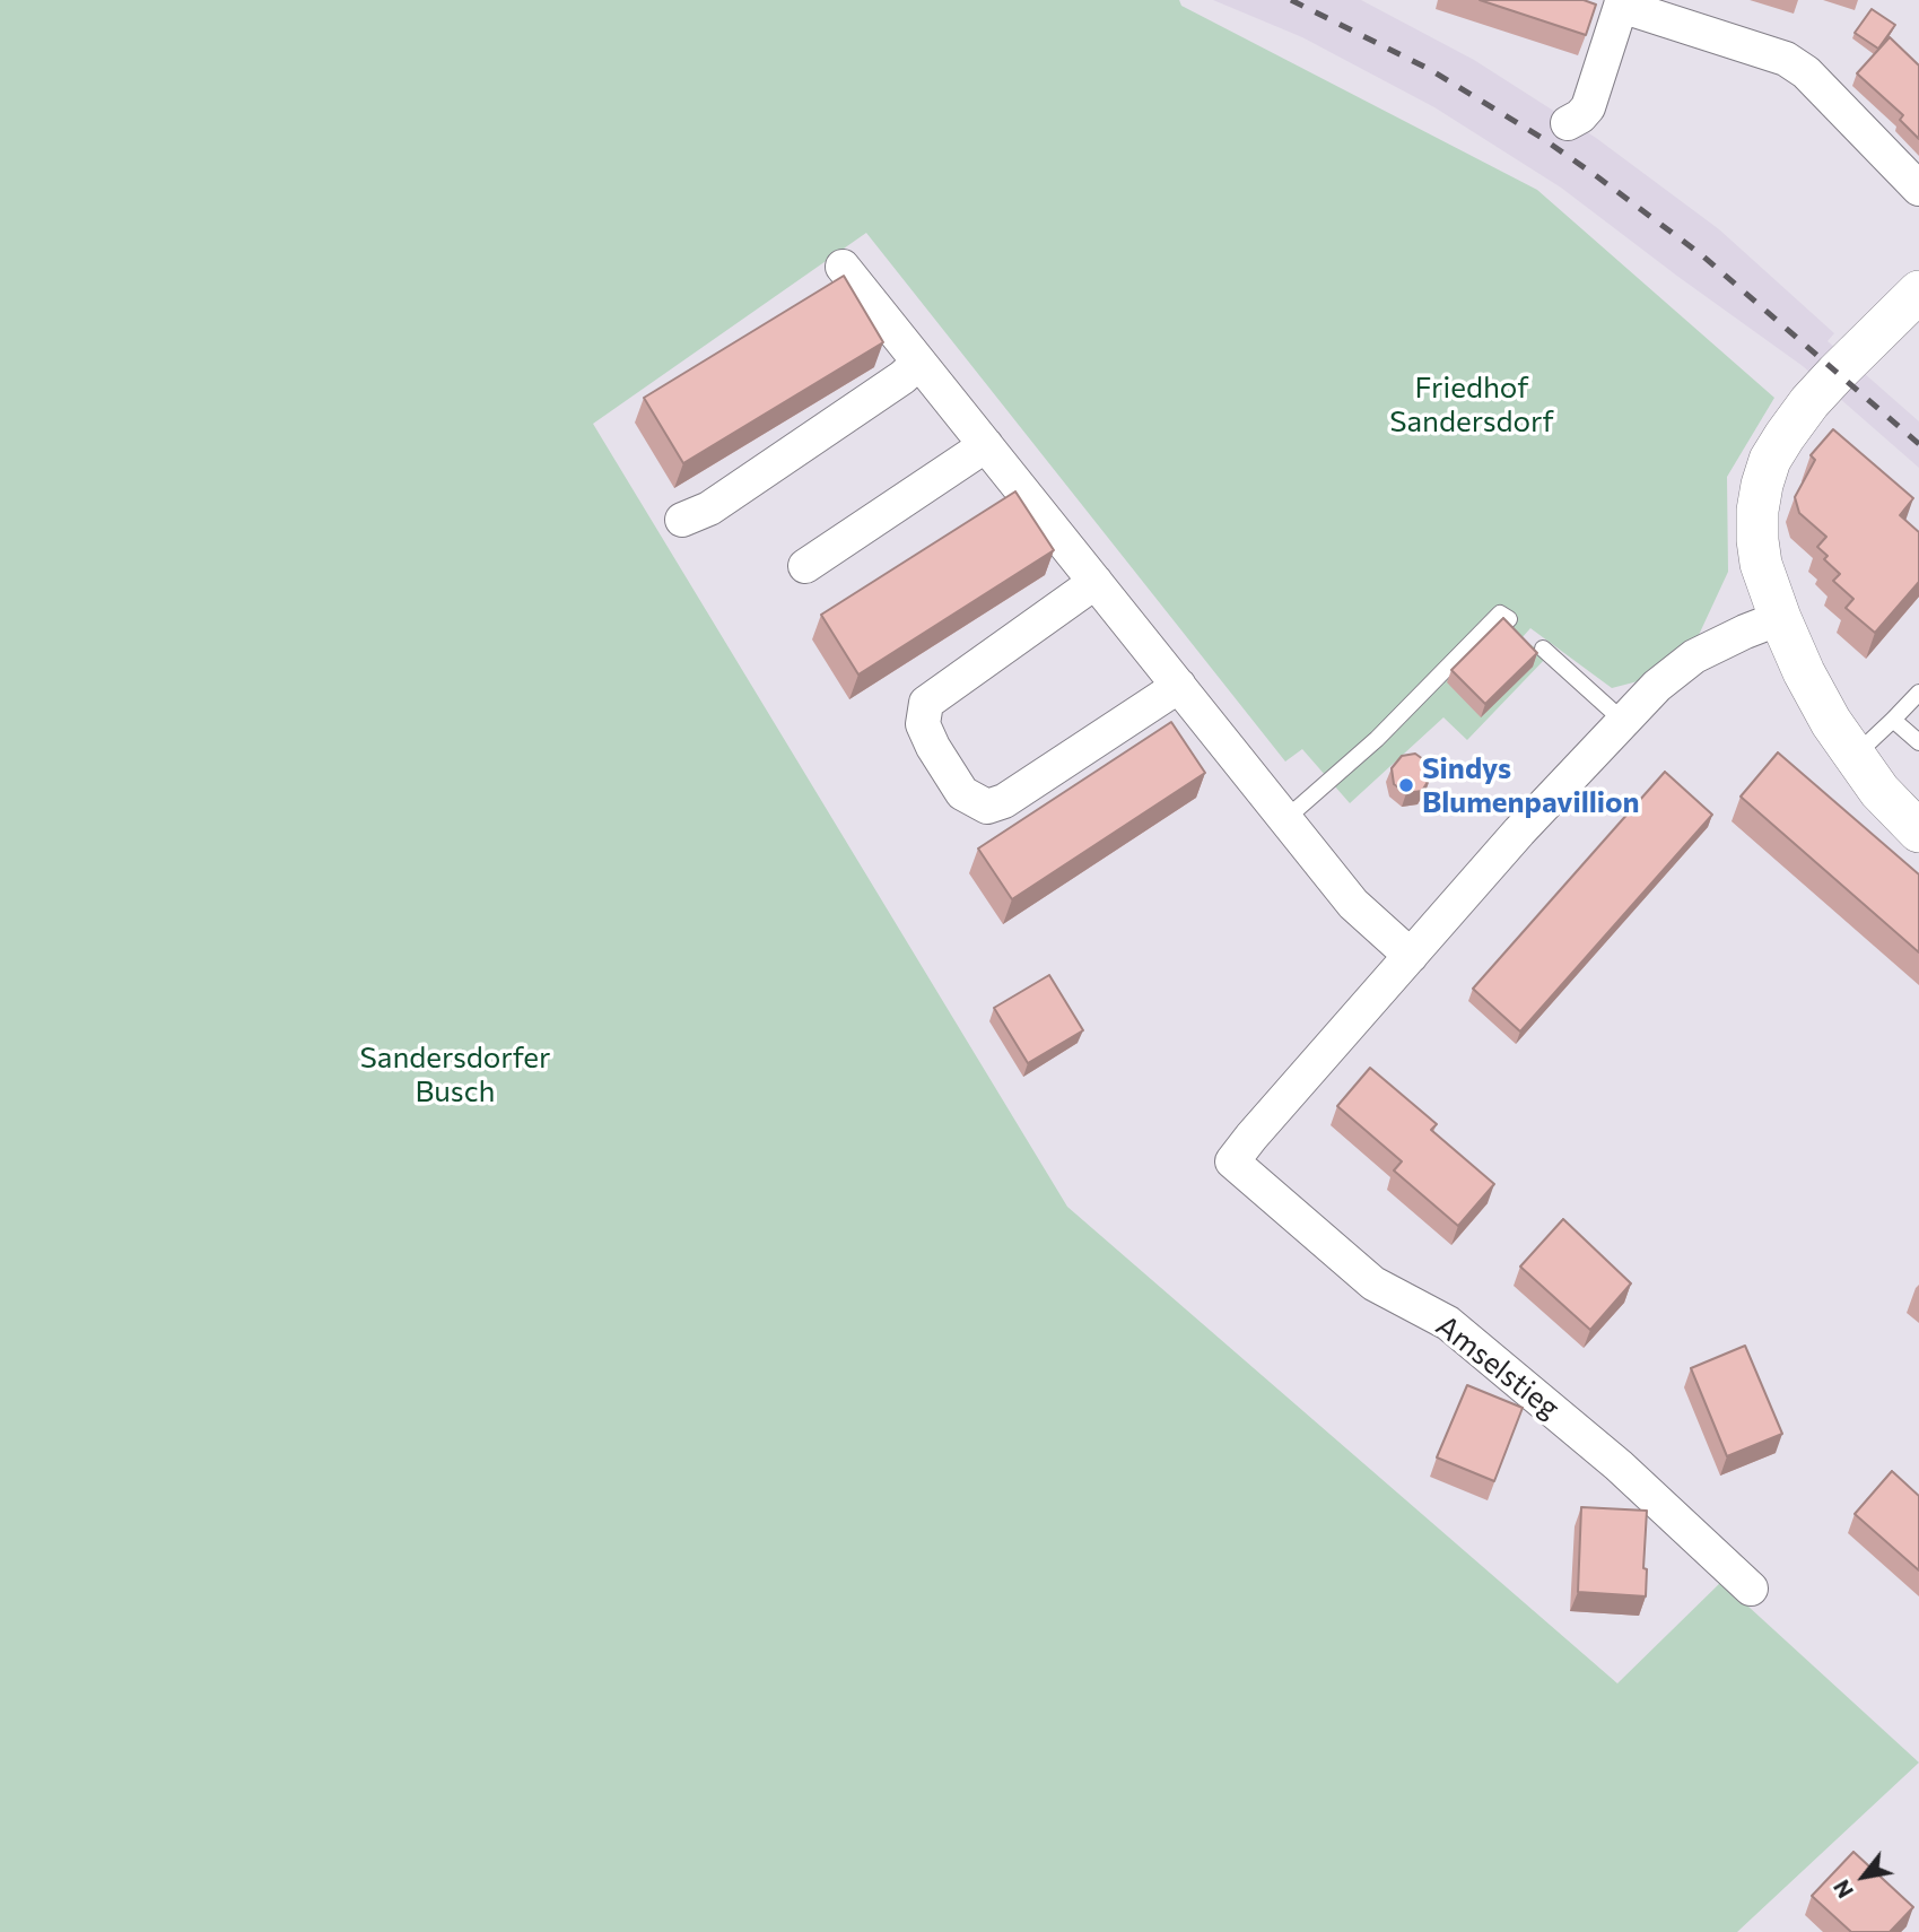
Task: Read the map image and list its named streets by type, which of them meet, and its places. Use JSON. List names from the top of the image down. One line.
{"streets":{"street":["Amselstieg"]},"parks":["Friedhof Sandersdorf","Sandersdorfer Busch"],"places":["Sindys Blumenpavillion"],"north":"bottom left"}
